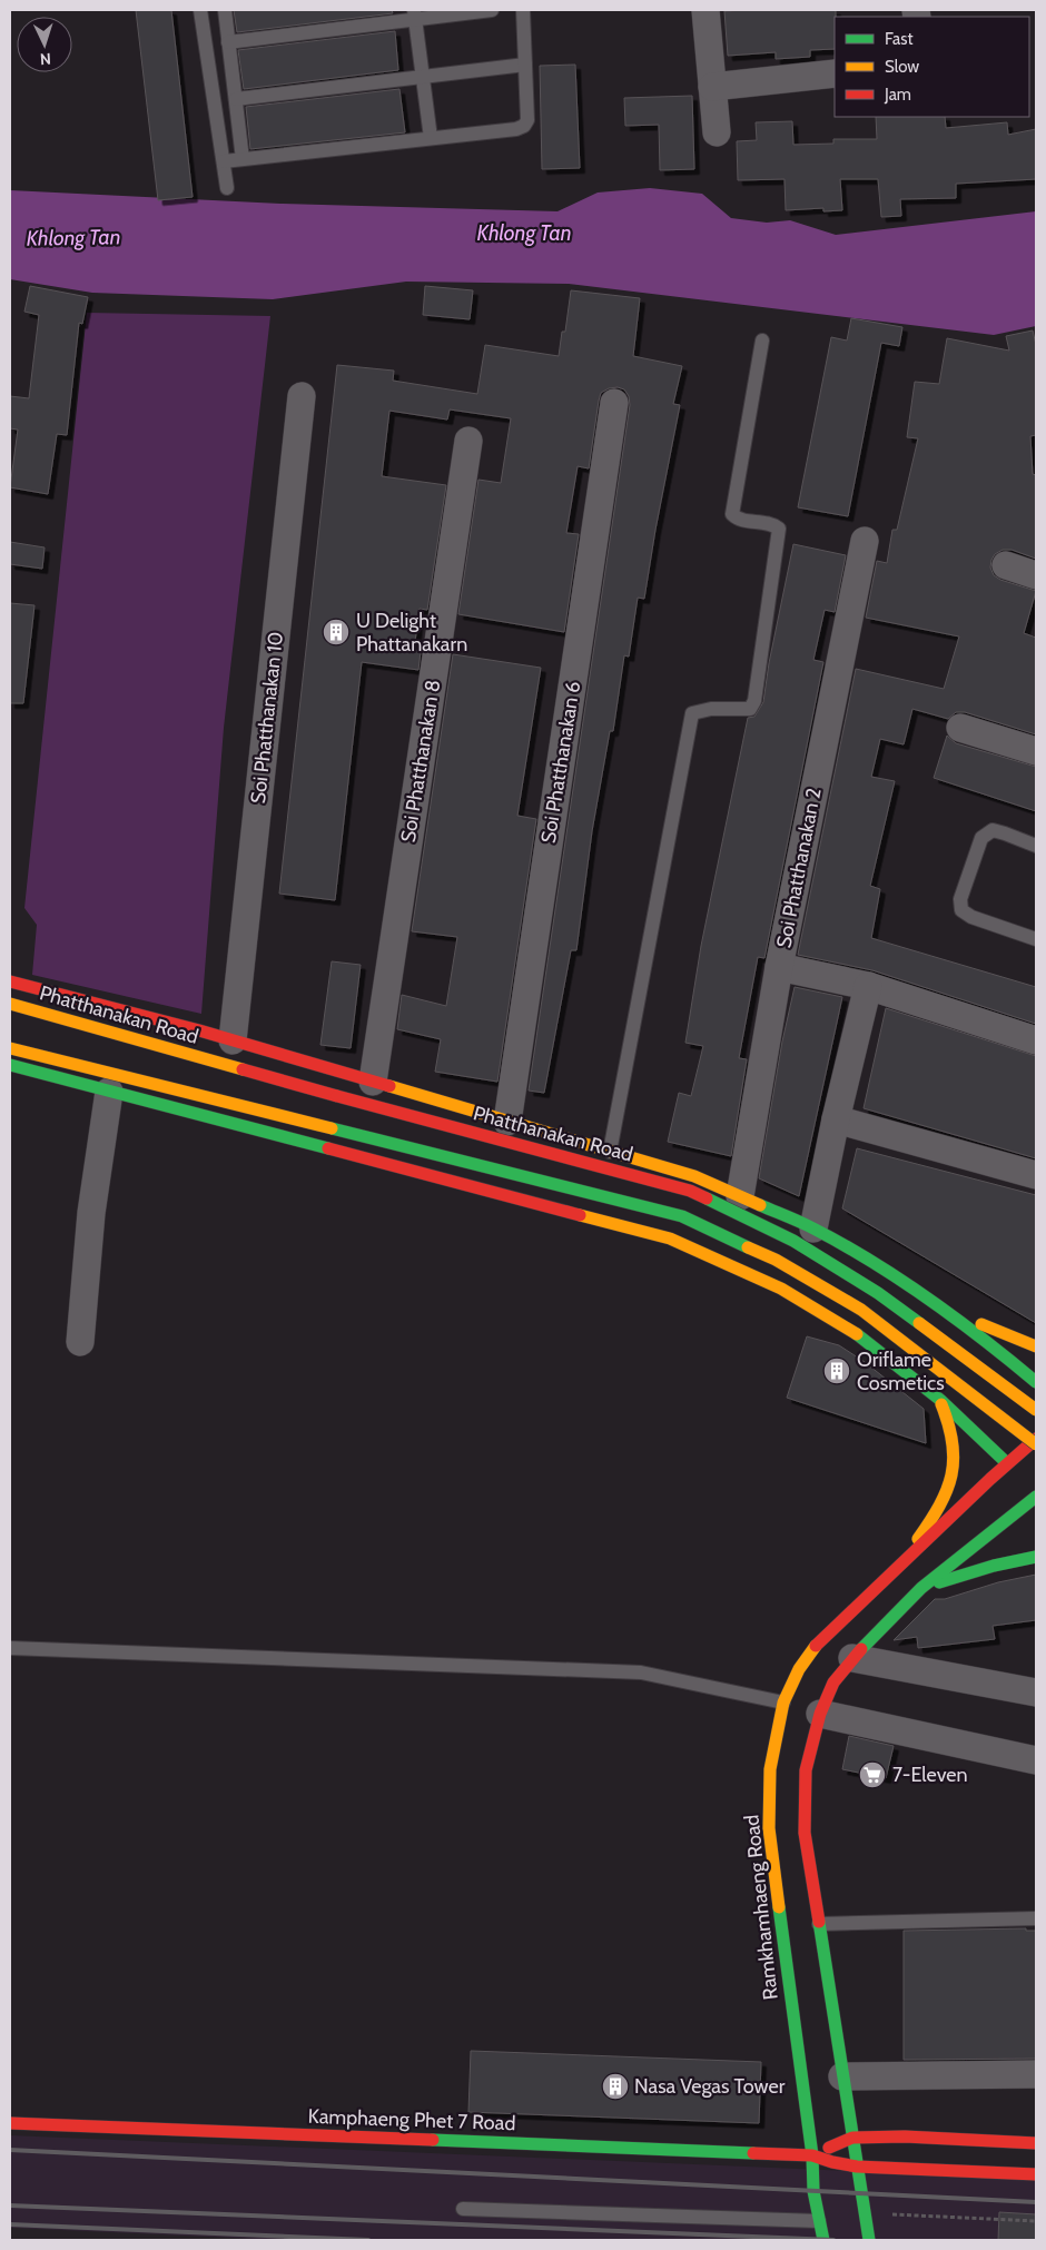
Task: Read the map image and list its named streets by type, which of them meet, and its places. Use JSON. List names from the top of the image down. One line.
{"streets":{"main road":["Phatthanakan Road","Ramkhamhaeng Road","Kamphaeng Phet 7 Road"],"street":["Soi Phatthanakan 10","Soi Phatthanakan 8","Soi Phatthanakan 6","Soi Phatthanakan 2"]},"crossings":[["Soi Phatthanakan 10","Phatthanakan Road"],["Soi Phatthanakan 8","Phatthanakan Road"],["Soi Phatthanakan 6","Phatthanakan Road"],["Soi Phatthanakan 2","Phatthanakan Road"],["Ramkhamhaeng Road","Kamphaeng Phet 7 Road"]],"water":["Khlong Tan"],"places":{"building":["U Delight Phattanakarn","Oriflame Cosmetics","Nasa Vegas Tower"],"supermarket":["7-Eleven"]},"legend":["Fast","Slow","Jam"],"north":"bottom"}
